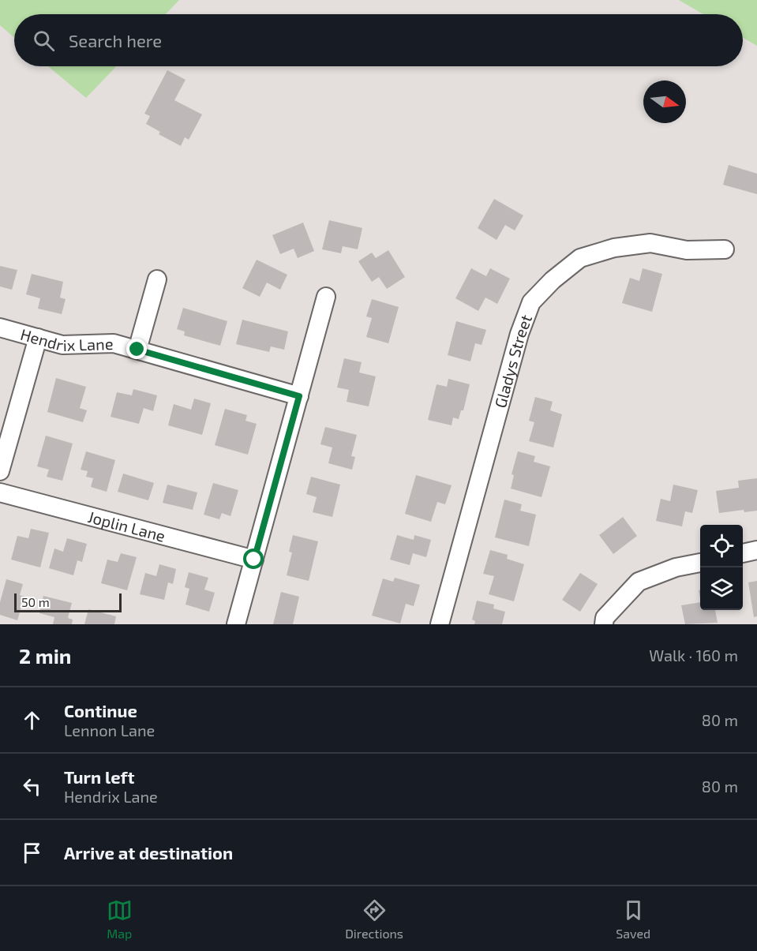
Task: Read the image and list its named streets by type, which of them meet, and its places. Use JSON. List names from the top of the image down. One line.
{"streets":{"street":["Hendrix Lane","Gladys Street","Joplin Lane"]},"scale_bar":"50 m","north":"right","page":{"search":"Search here","scale":"50 m","heading":["2 min","Walk · 160 m"],"list":[["Continue","Lennon Lane","80 m"],["Turn left","Hendrix Lane","80 m"],"Arrive at destination"],"nav":["Map","Directions","Saved"]}}
